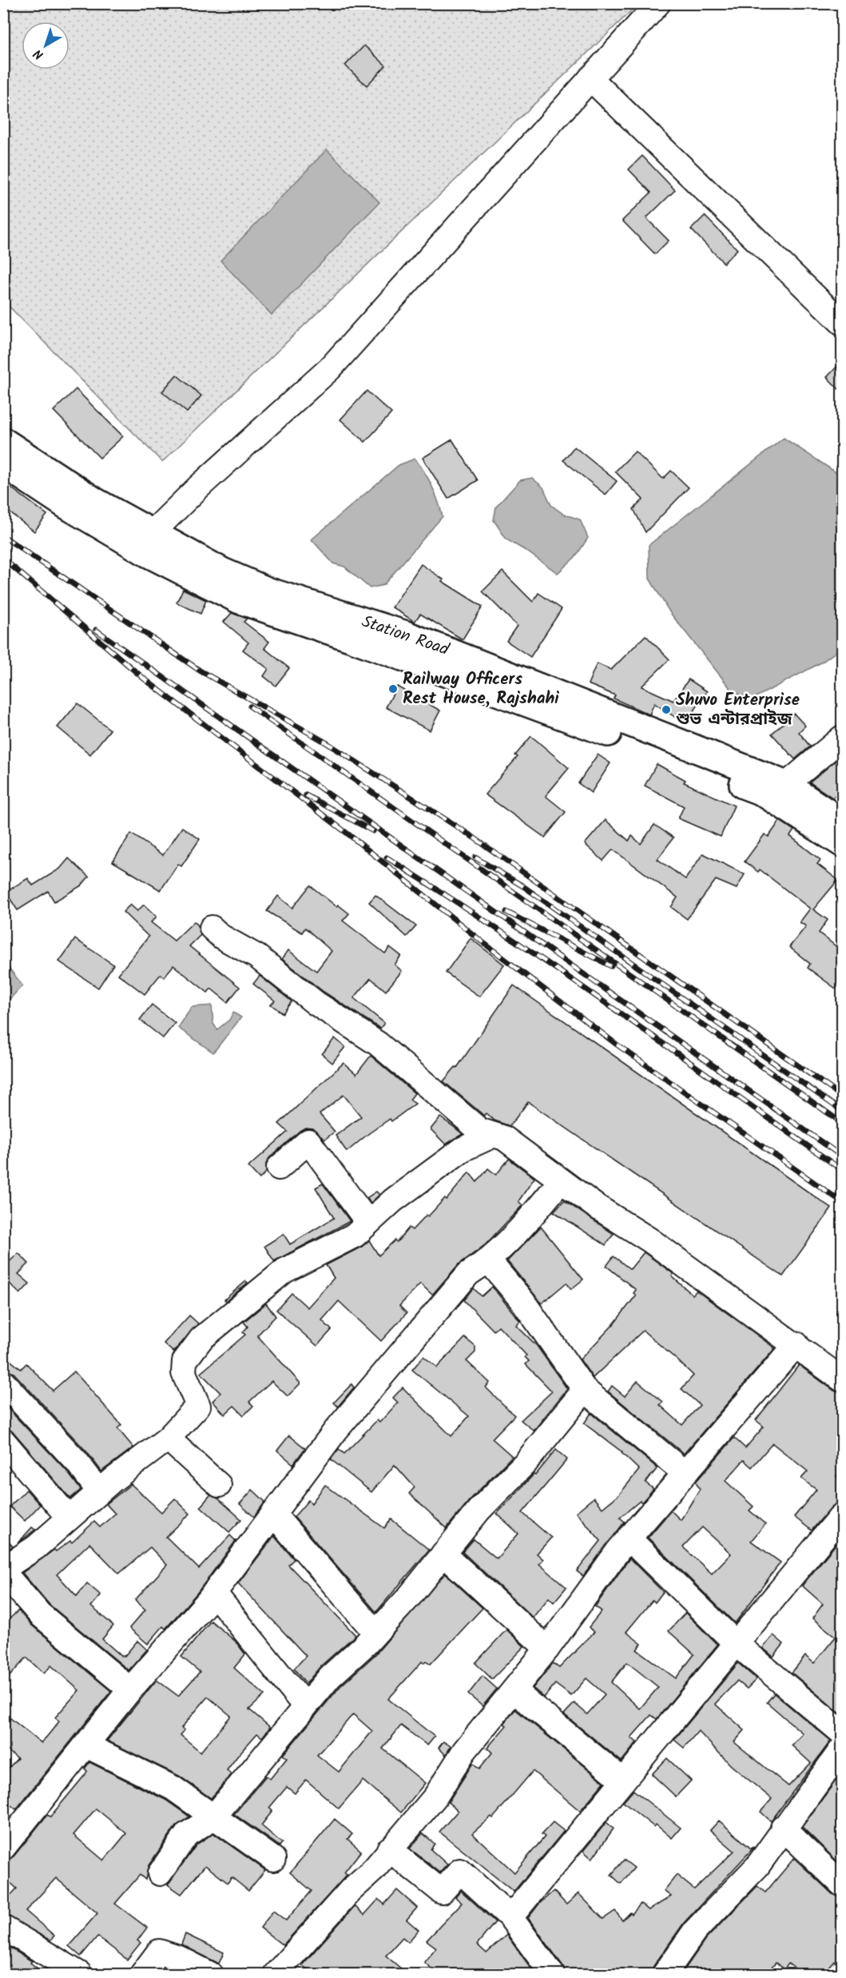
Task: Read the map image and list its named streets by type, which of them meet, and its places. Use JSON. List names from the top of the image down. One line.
{"streets":{"main road":["Station Road"]},"places":["Railway Officers Rest House, Rajshahi","Shuvo Enterprise শুভ এন্টারপ্রাইজ"],"north":"bottom left"}
